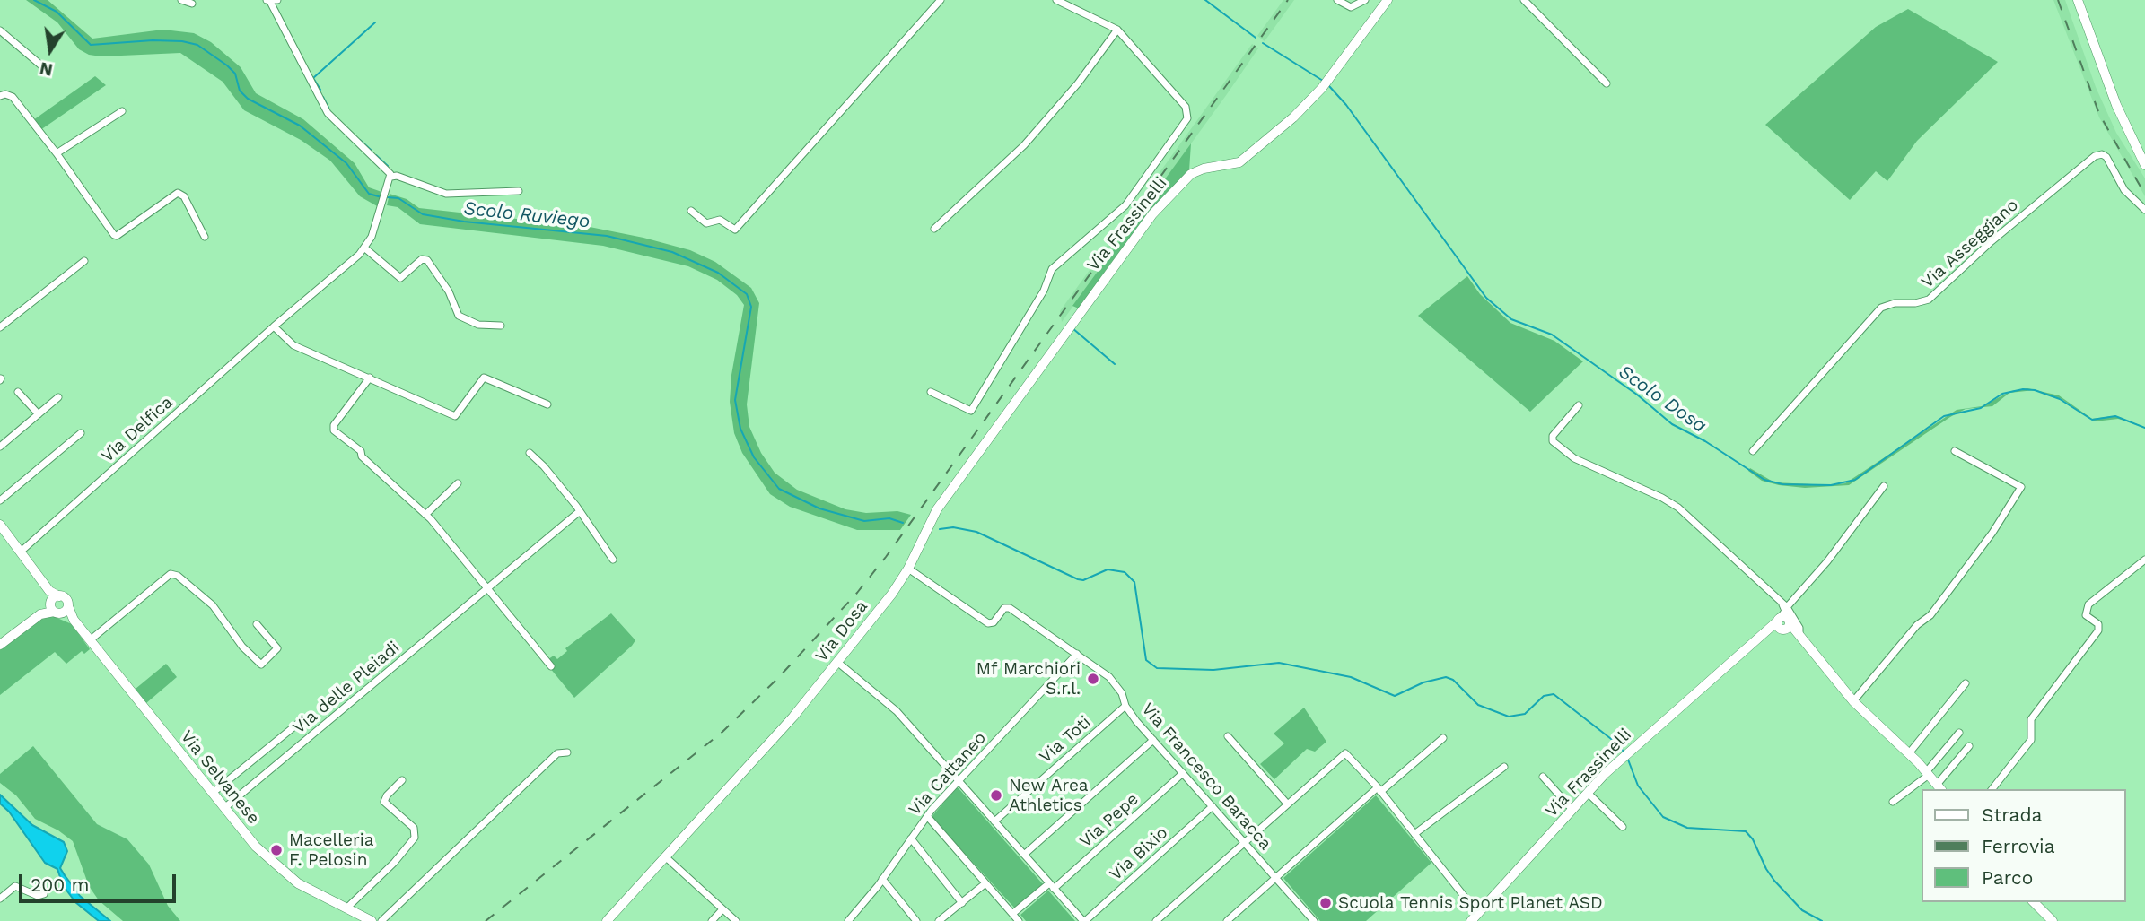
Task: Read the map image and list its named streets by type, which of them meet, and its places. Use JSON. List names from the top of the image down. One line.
{"streets":{"street":["Via Frassinelli","Via Asseggiano","Via Delfica","Via Dosa","Via delle Pleiadi","Via Toti","Via Cattaneo","Via Francesco Baracca","Via Selvanese","Via Pepe","Via Bixio"]},"crossings":[["Via Frassinelli","Via Dosa"],["Via Delfica","Via Selvanese"],["Via Dosa","Via Francesco Baracca"],["Via delle Pleiadi","Via Selvanese"],["Via Toti","Via Francesco Baracca"],["Via Cattaneo","Via Francesco Baracca"],["Via Francesco Baracca","Via Pepe"],["Via Francesco Baracca","Via Bixio"]],"water":["Scolo Ruviego","Scolo Dosa"],"places":["Mf Marchiori S.r.l.","New Area Athletics","Macelleria F. Pelosin","Scuola Tennis Sport Planet ASD"],"legend":["Strada","Ferrovia","Parco"],"scale_bar":"200 m","north":"bottom"}
